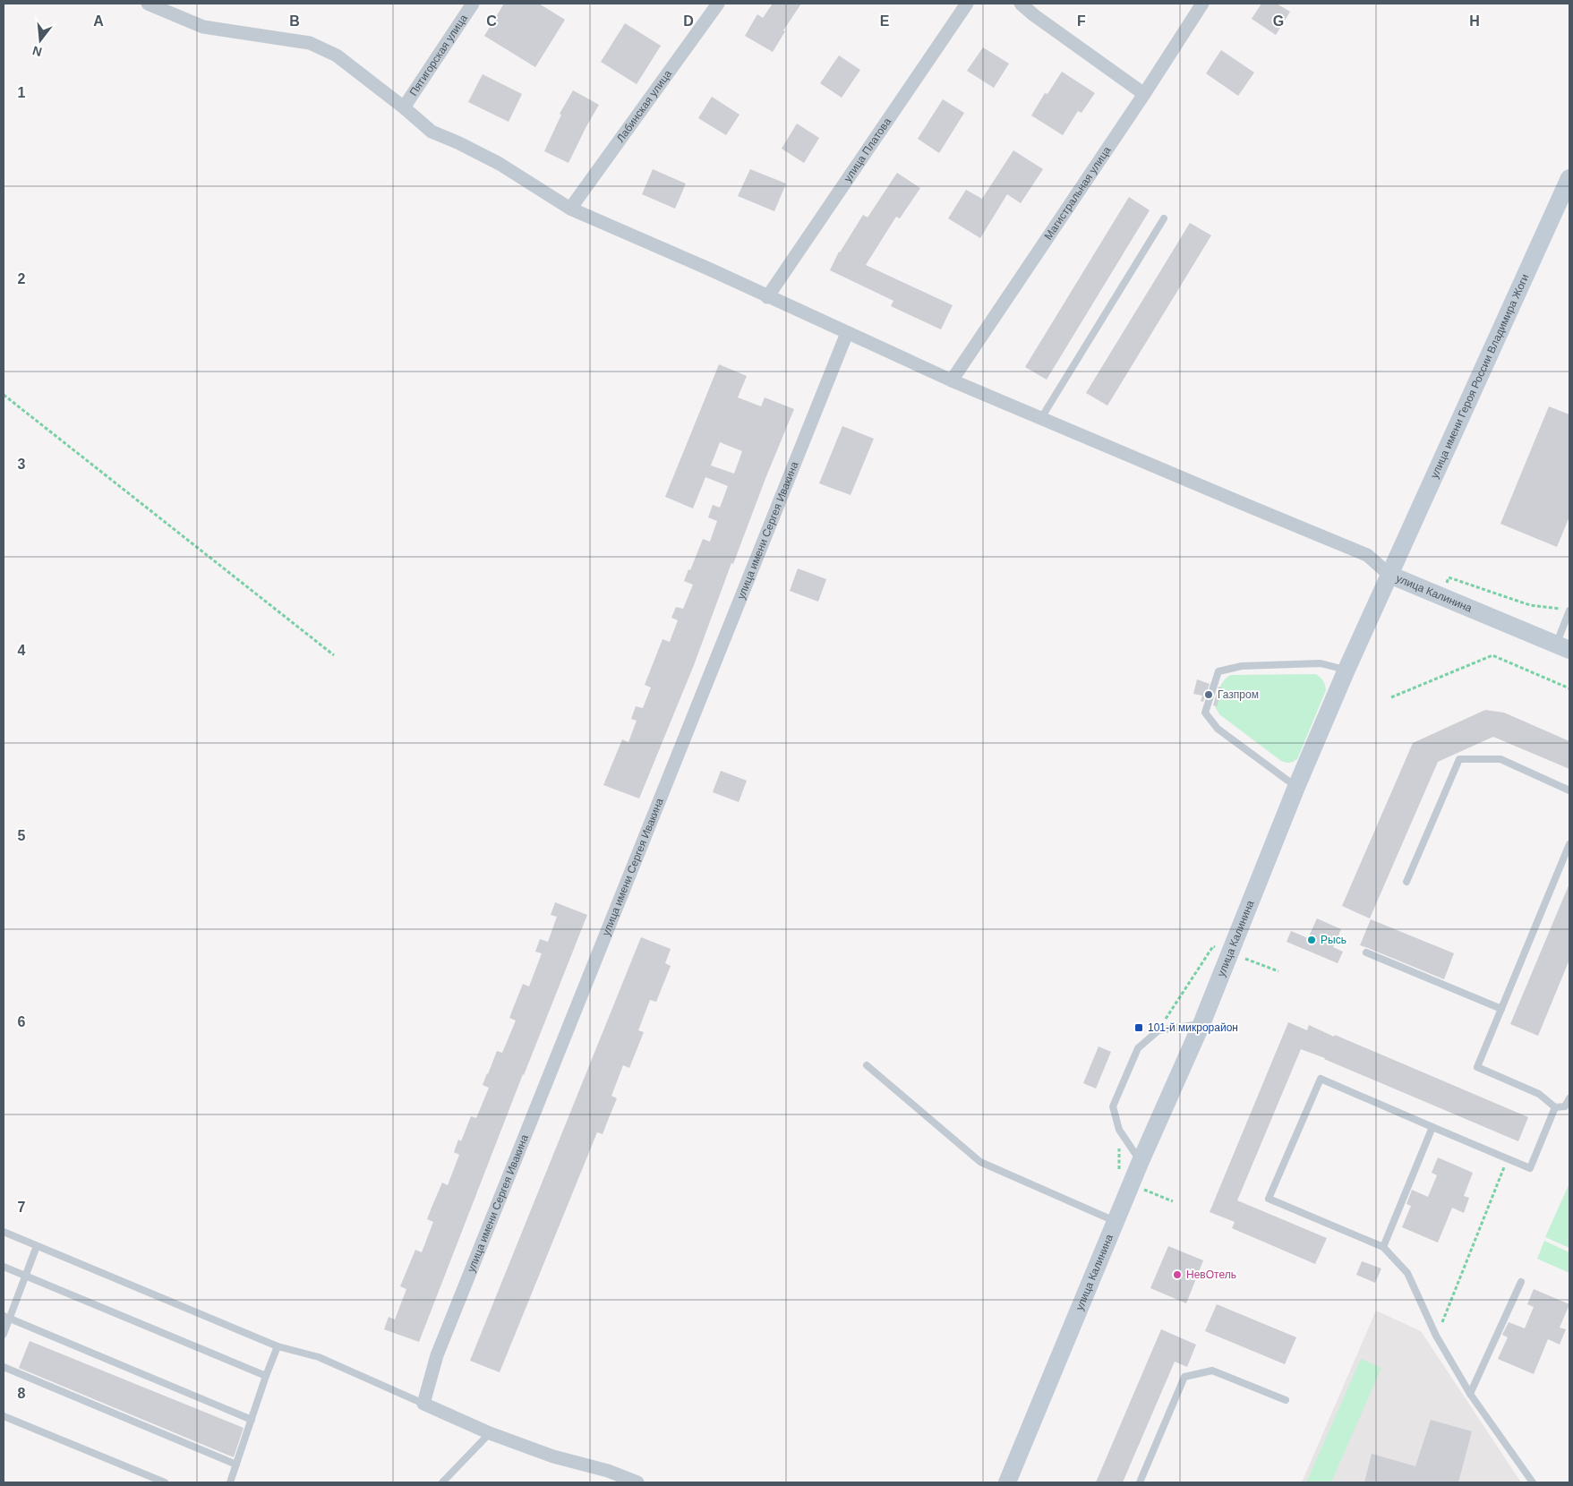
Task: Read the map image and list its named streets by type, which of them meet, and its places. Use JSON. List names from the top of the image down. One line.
{"streets":{"main road":["улица имени Героя России Владимира Жоги","улица Калинина"],"street":["Пятигорская улица","Лабинская улица","улица Платова","Магистральная улица","улица имени Сергея Ивакина"]},"crossings":[["улица имени Героя России Владимира Жоги","улица Калинина"]],"places":{"other":["Газпром","Рысь","НевОтель"],"transit":["101-й микрорайон"]},"north":"bottom","grid":{"columns":["A","B","C","D","E","F","G","H"],"rows":["1","2","3","4","5","6","7","8"]}}
